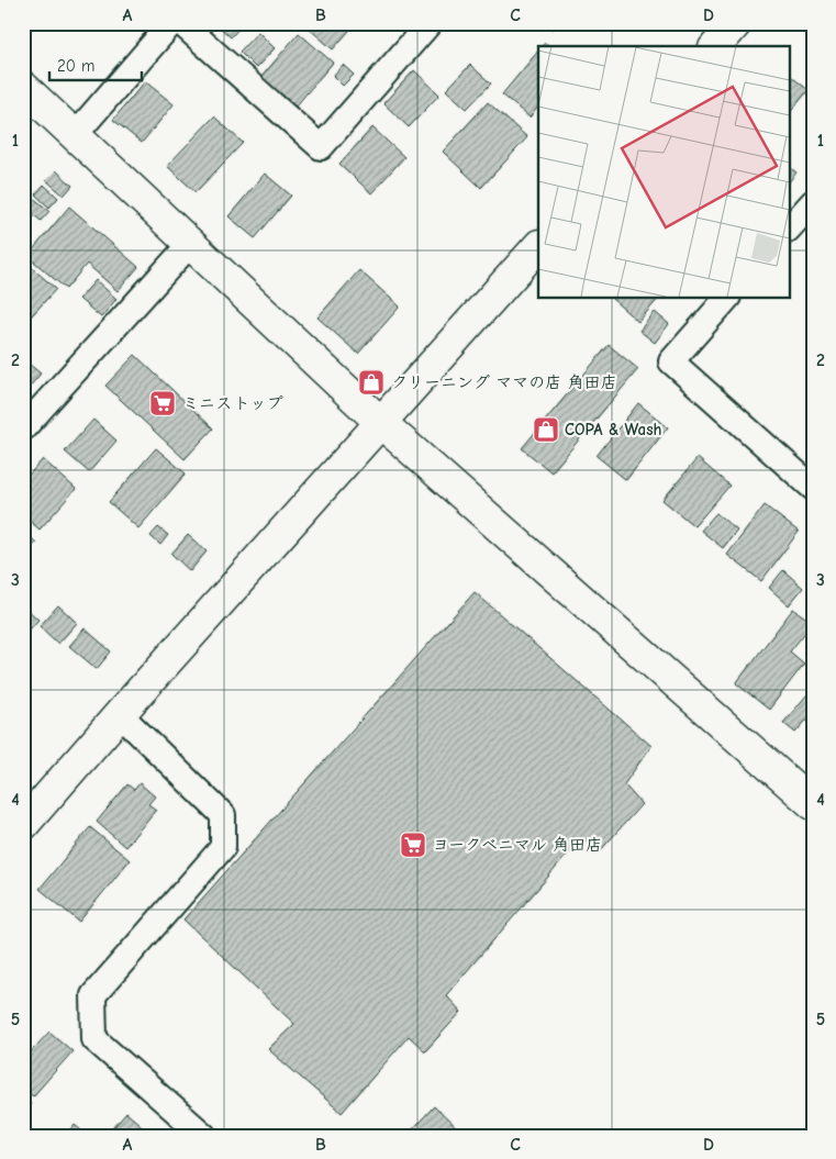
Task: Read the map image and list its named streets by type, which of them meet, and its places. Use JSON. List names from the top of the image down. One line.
{"places":{"shop":["クリーニング ママの店 角田店","COPA & Wash"],"supermarket":["ミニストップ","ヨークベニマル 角田店"]},"scale_bar":"20 m","grid":{"columns":["A","B","C","D"],"rows":["1","2","3","4","5"]}}
